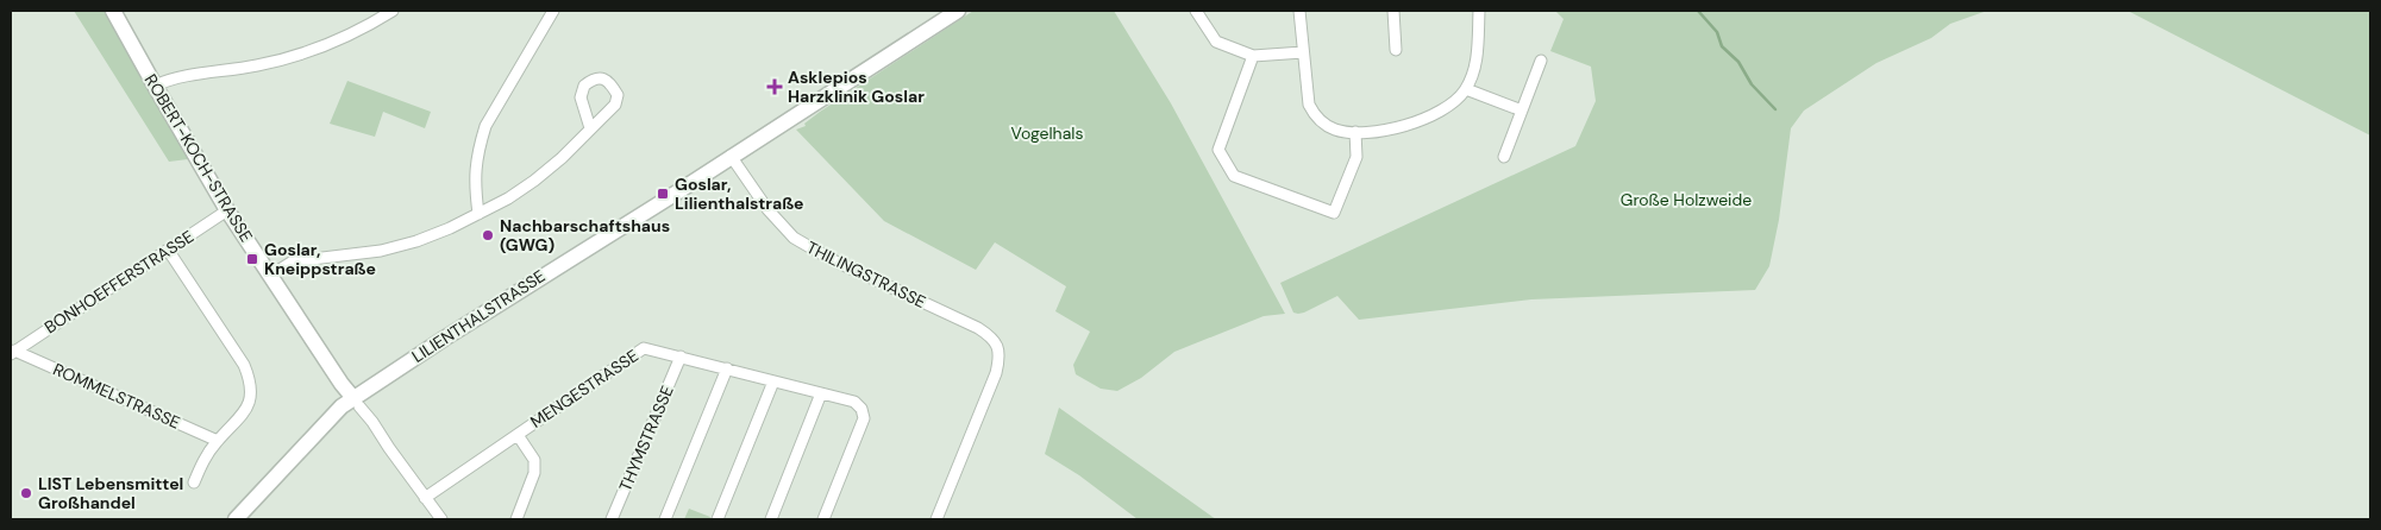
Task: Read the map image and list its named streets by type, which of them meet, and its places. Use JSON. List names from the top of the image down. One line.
{"streets":{"street":["ROBERT-KOCH-STRASSE","THILINGSTRASSE","BONHOEFFERSTRASSE","LILIENTHALSTRASSE","MENGESTRASSE","ROMMELSTRASSE","THYMSTRASSE"]},"crossings":[["ROBERT-KOCH-STRASSE","BONHOEFFERSTRASSE"],["ROBERT-KOCH-STRASSE","LILIENTHALSTRASSE"],["THILINGSTRASSE","LILIENTHALSTRASSE"],["BONHOEFFERSTRASSE","ROMMELSTRASSE"],["MENGESTRASSE","THYMSTRASSE"]],"parks":["Vogelhals","Große Holzweide"],"places":{"health":["Asklepios Harzklinik Goslar"],"transit":["Goslar, Lilienthalstraße","Goslar, Kneippstraße"],"other":["Nachbarschaftshaus (GWG)","LIST Lebensmittel Großhandel"]}}
